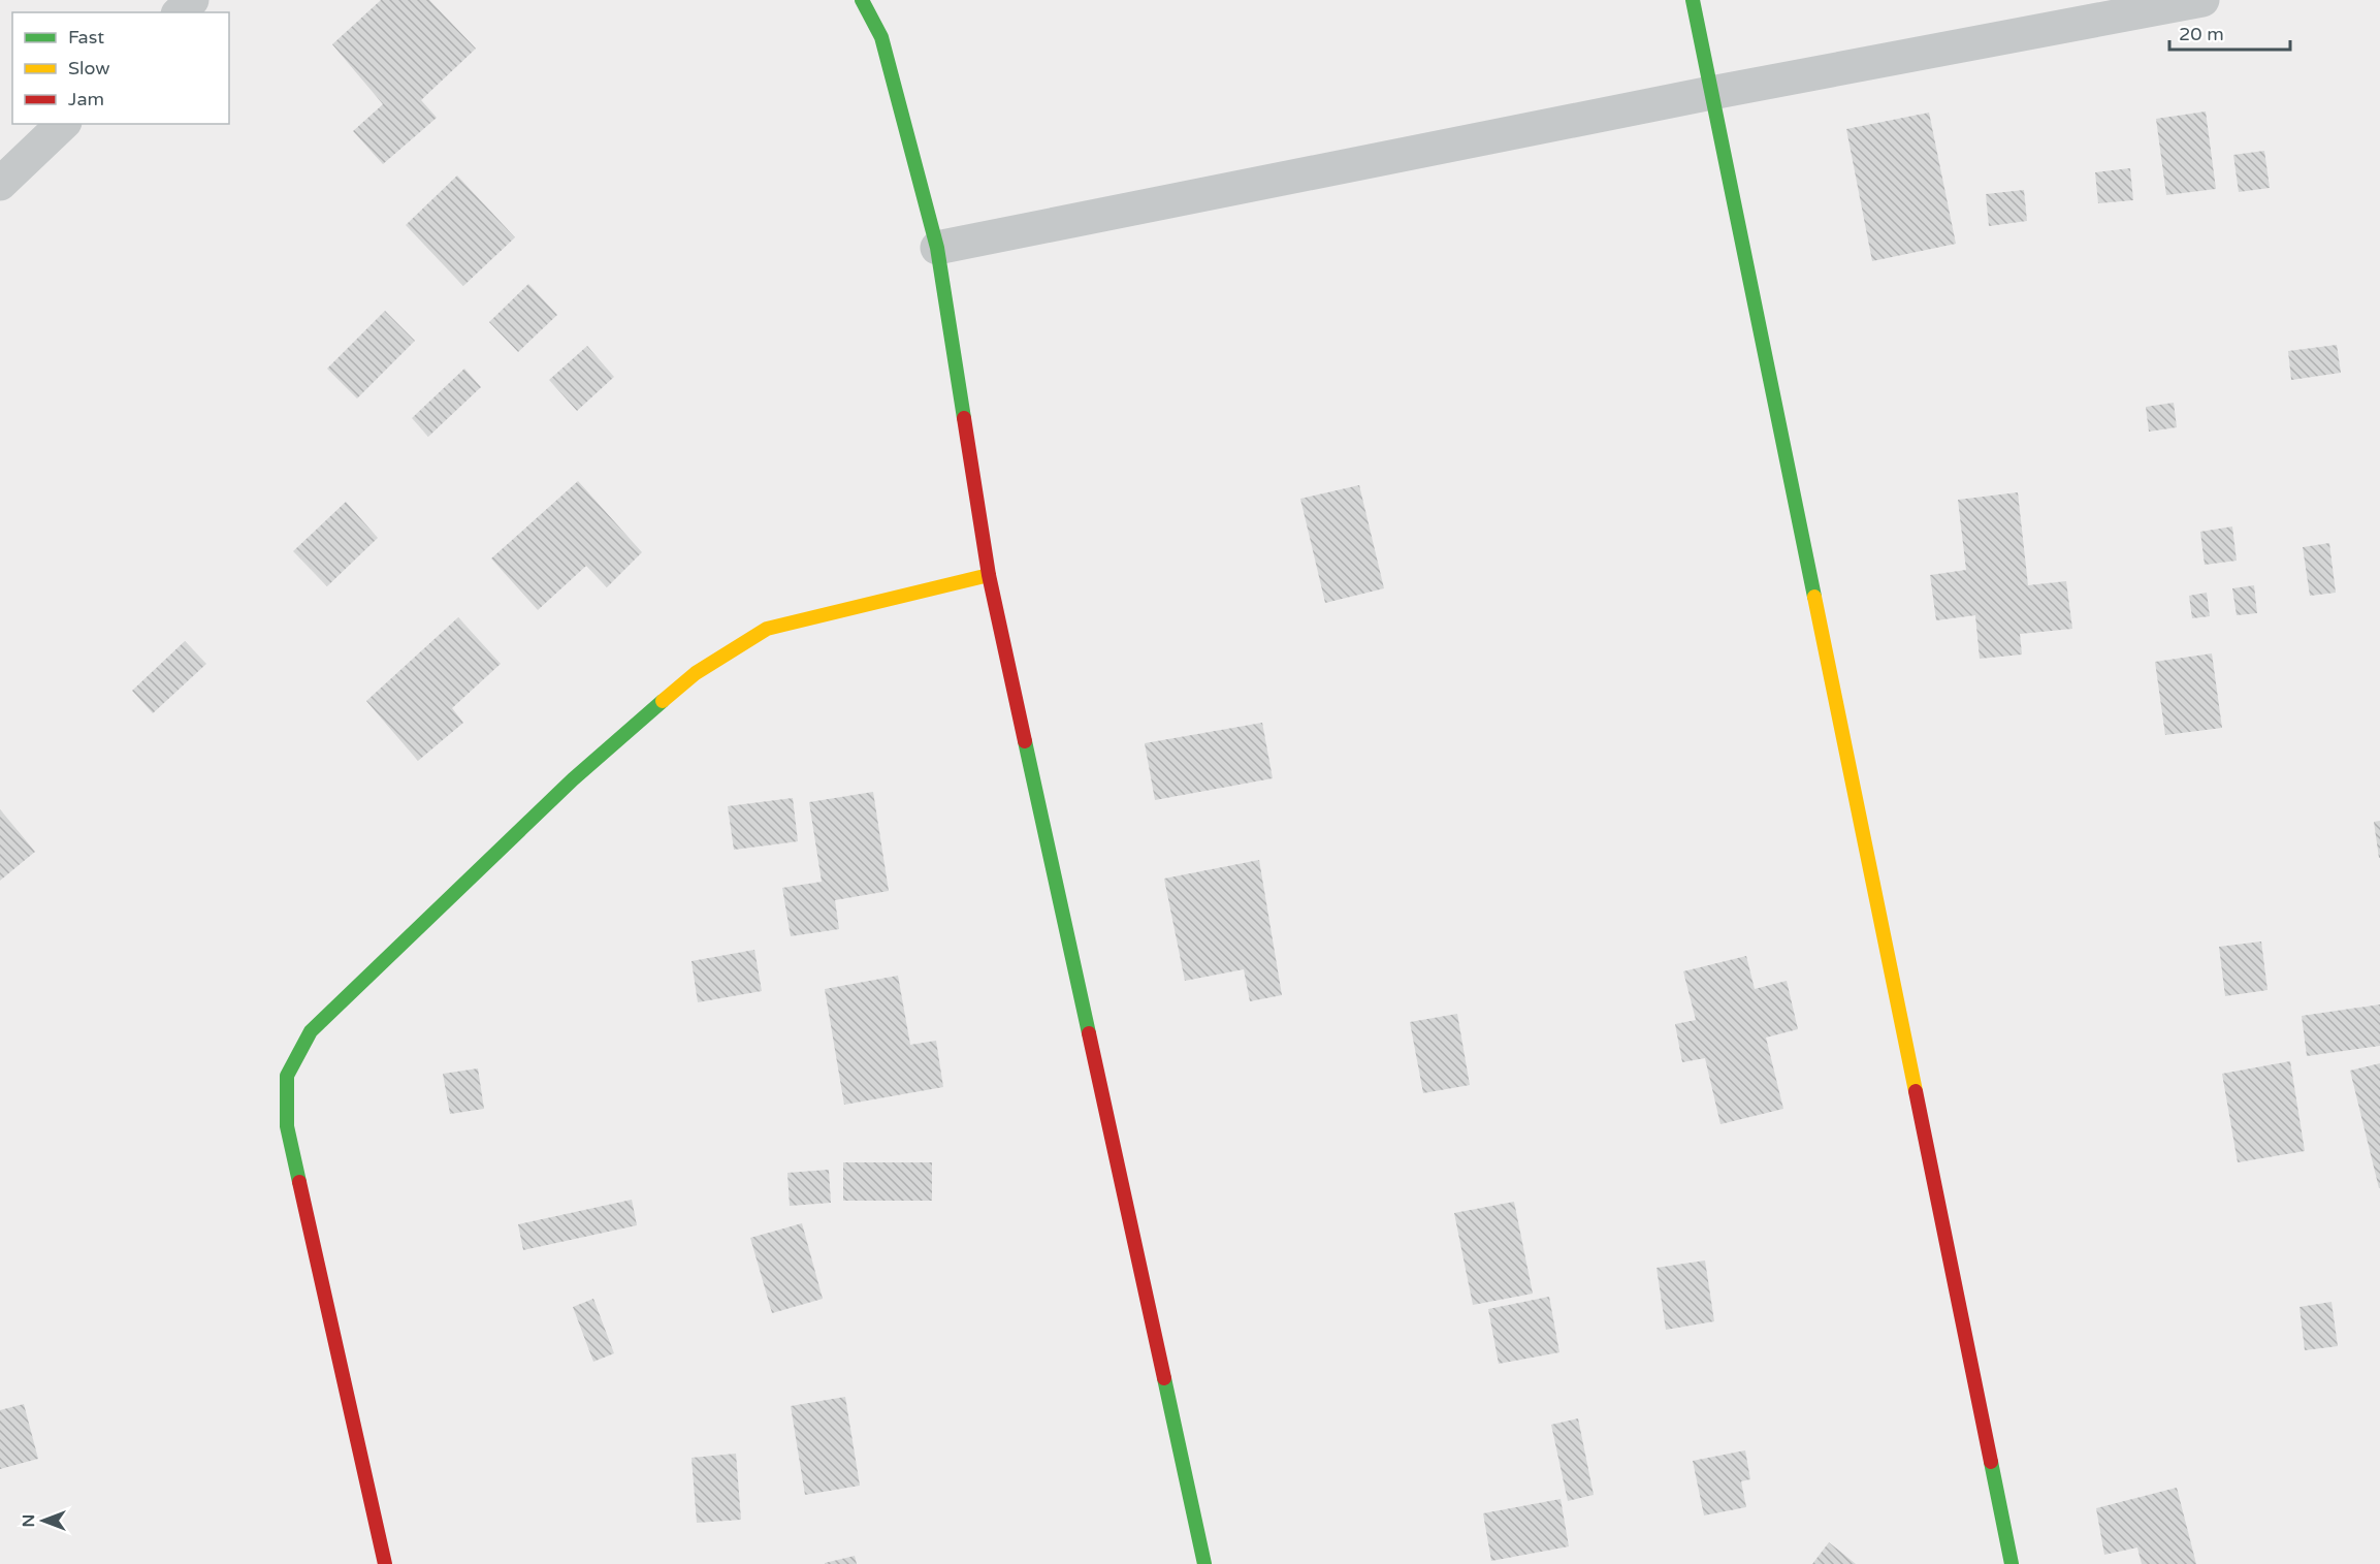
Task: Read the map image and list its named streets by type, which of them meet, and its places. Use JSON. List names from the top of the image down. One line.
{"legend":["Fast","Slow","Jam"],"scale_bar":"20 m","north":"left"}
